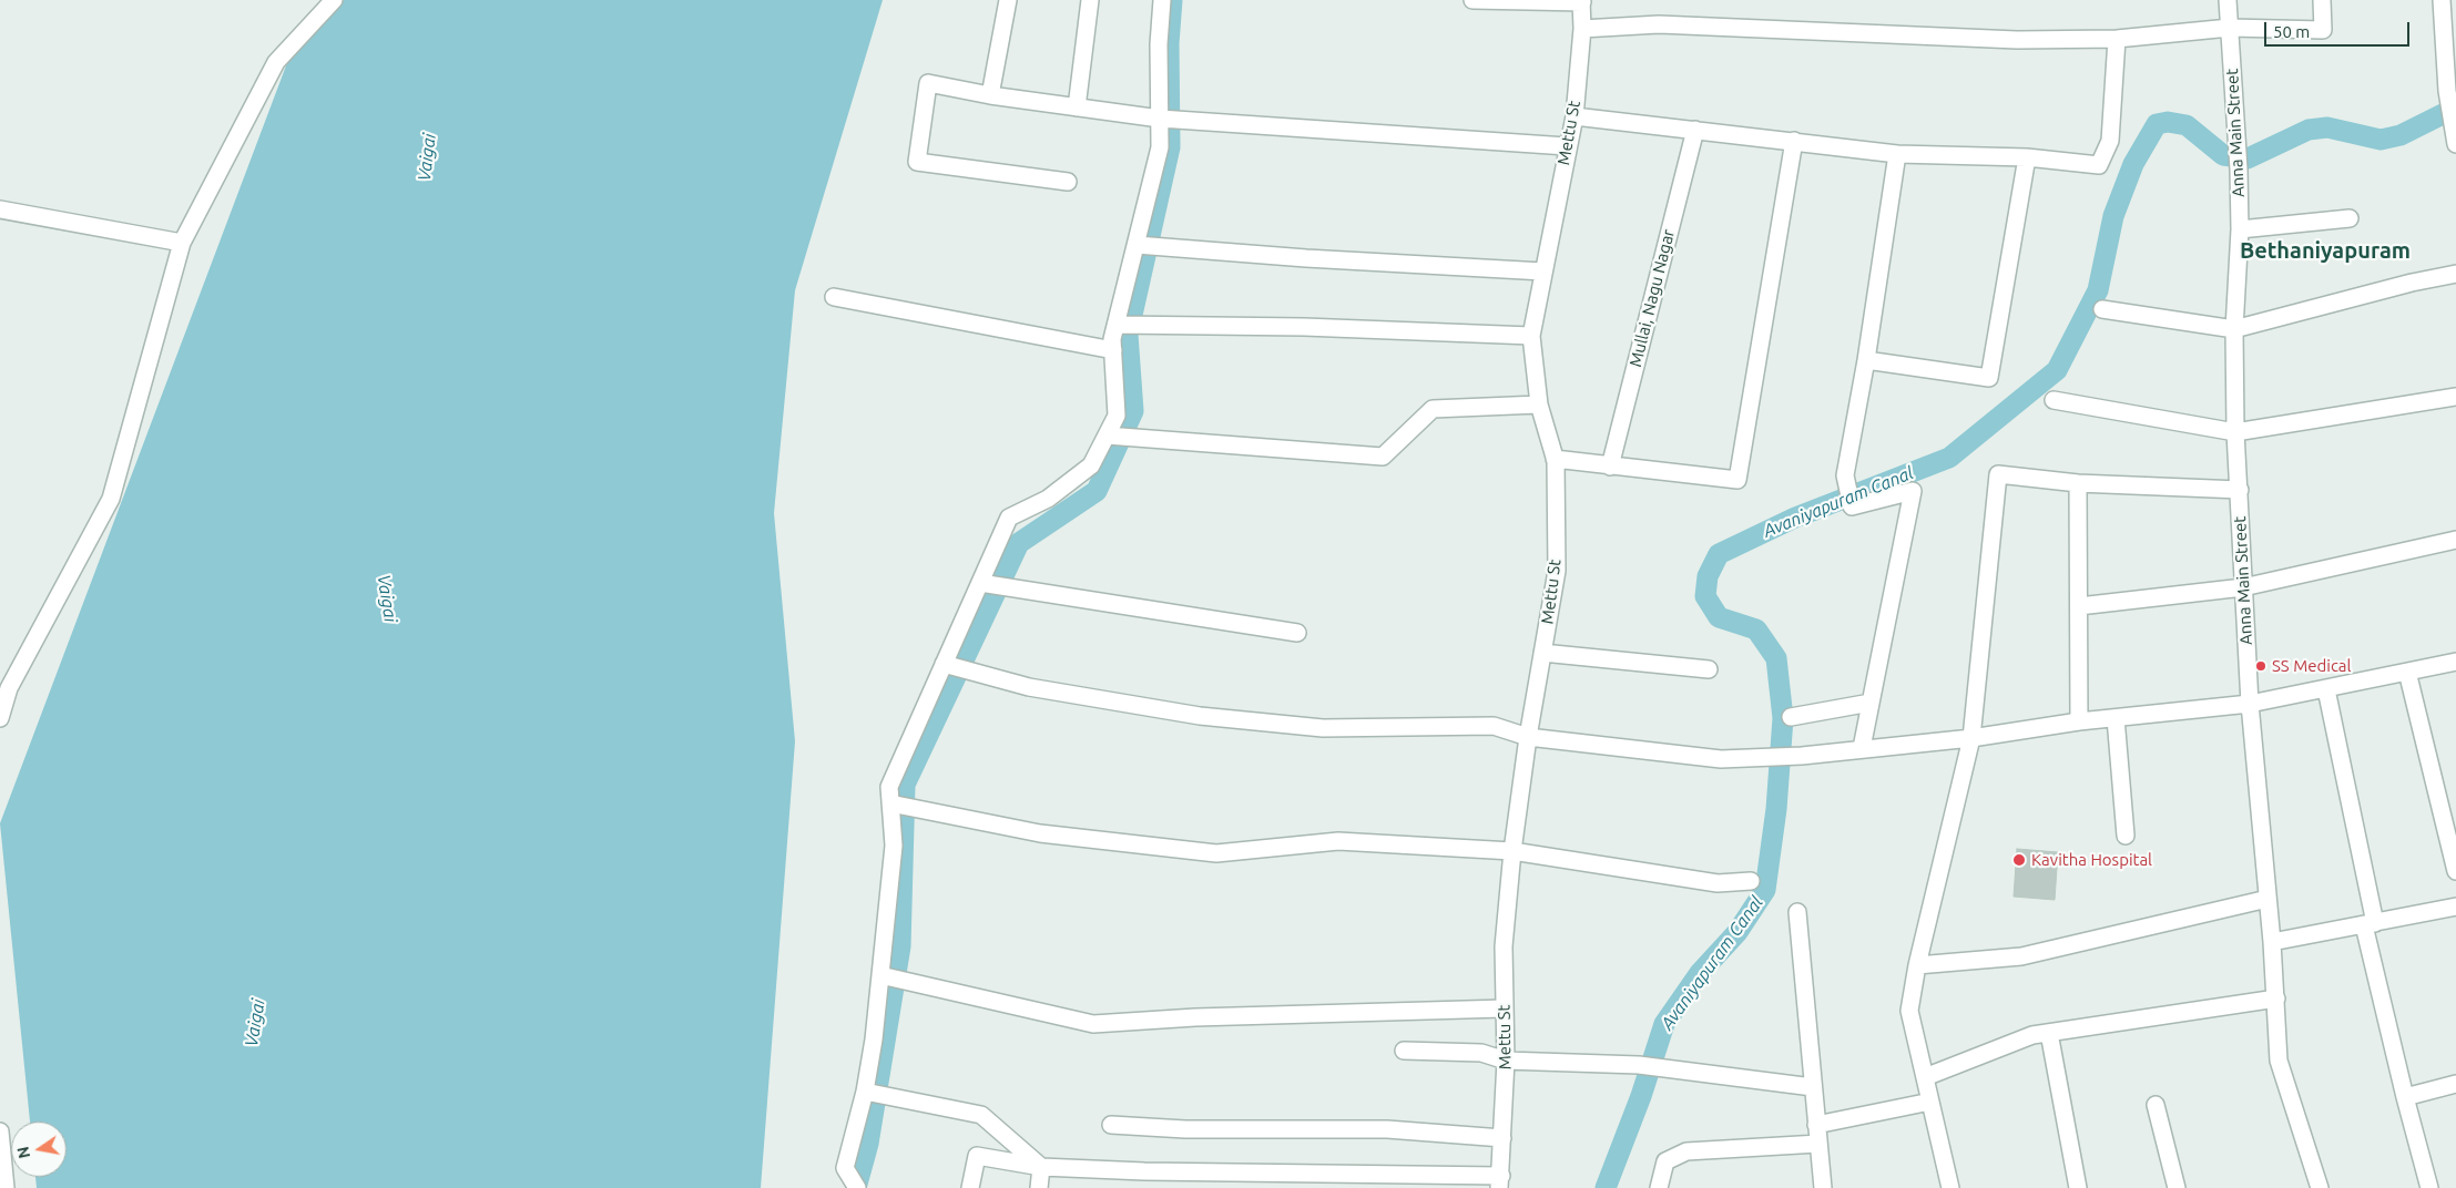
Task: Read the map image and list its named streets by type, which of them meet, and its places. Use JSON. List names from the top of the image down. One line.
{"streets":{"street":["Mettu St","Anna Main Street","Mullai, Nagu Nagar"]},"districts":["Bethaniyapuram"],"water":["Vaigai","Avaniyapuram Canal"],"places":["SS Medical","Kavitha Hospital"],"scale_bar":"50 m","north":"left"}
